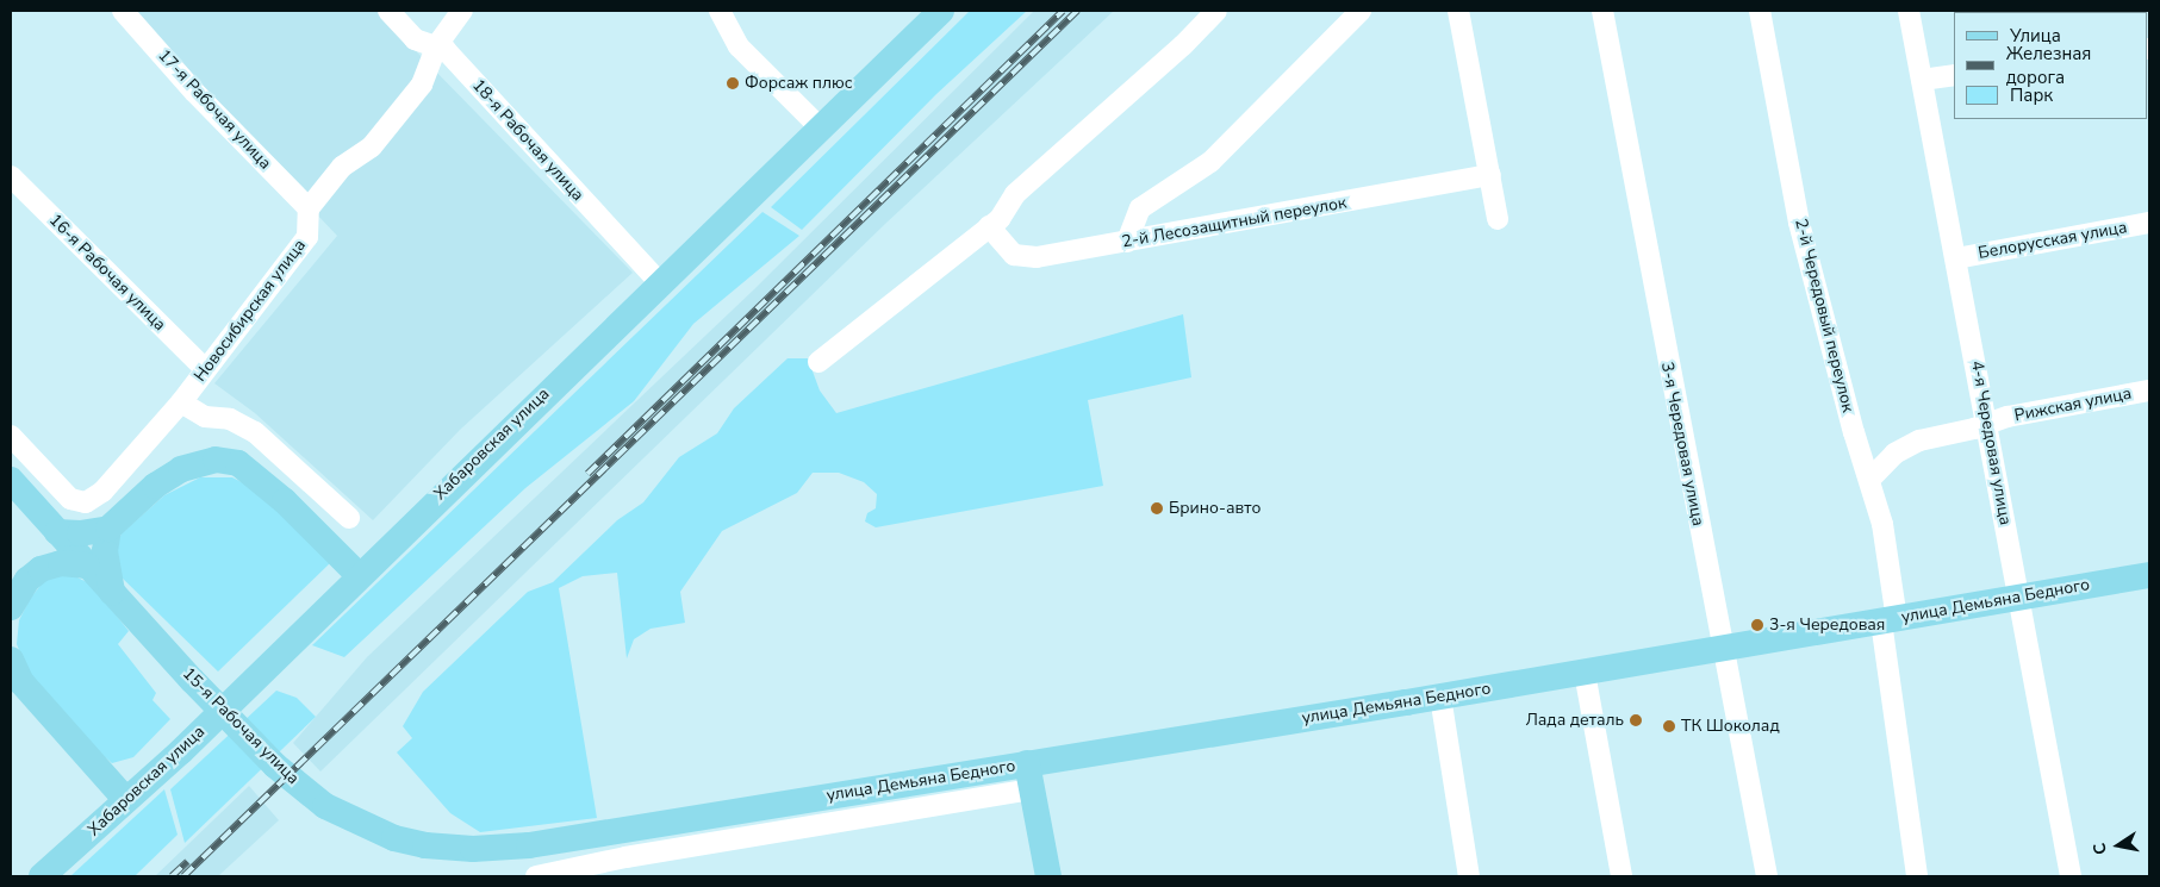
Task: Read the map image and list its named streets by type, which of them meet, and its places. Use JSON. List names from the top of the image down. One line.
{"streets":{"main road":["Хабаровская улица","улица Демьяна Бедного","15-я Рабочая улица"],"street":["17-я Рабочая улица","18-я Рабочая улица","2-й Лесозащитный переулок","Белорусская улица","16-я Рабочая улица","Новосибирская улица","2-й Чередовый переулок","Рижская улица","4-я Чередовая улица","3-я Чередовая улица"]},"crossings":[["17-я Рабочая улица","Новосибирская улица"],["18-я Рабочая улица","Хабаровская улица"],["Белорусская улица","4-я Чередовая улица"],["16-я Рабочая улица","Новосибирская улица"],["2-й Чередовый переулок","Рижская улица"],["2-й Чередовый переулок","улица Демьяна Бедного"],["Рижская улица","4-я Чередовая улица"],["4-я Чередовая улица","улица Демьяна Бедного"],["3-я Чередовая улица","улица Демьяна Бедного"],["улица Демьяна Бедного","15-я Рабочая улица"]],"places":["Форсаж плюс","Брино-авто","3-я Чередовая","Лада деталь","ТК Шоколад"],"legend":["Улица","Железная дорога","Парк"],"north":"left"}
